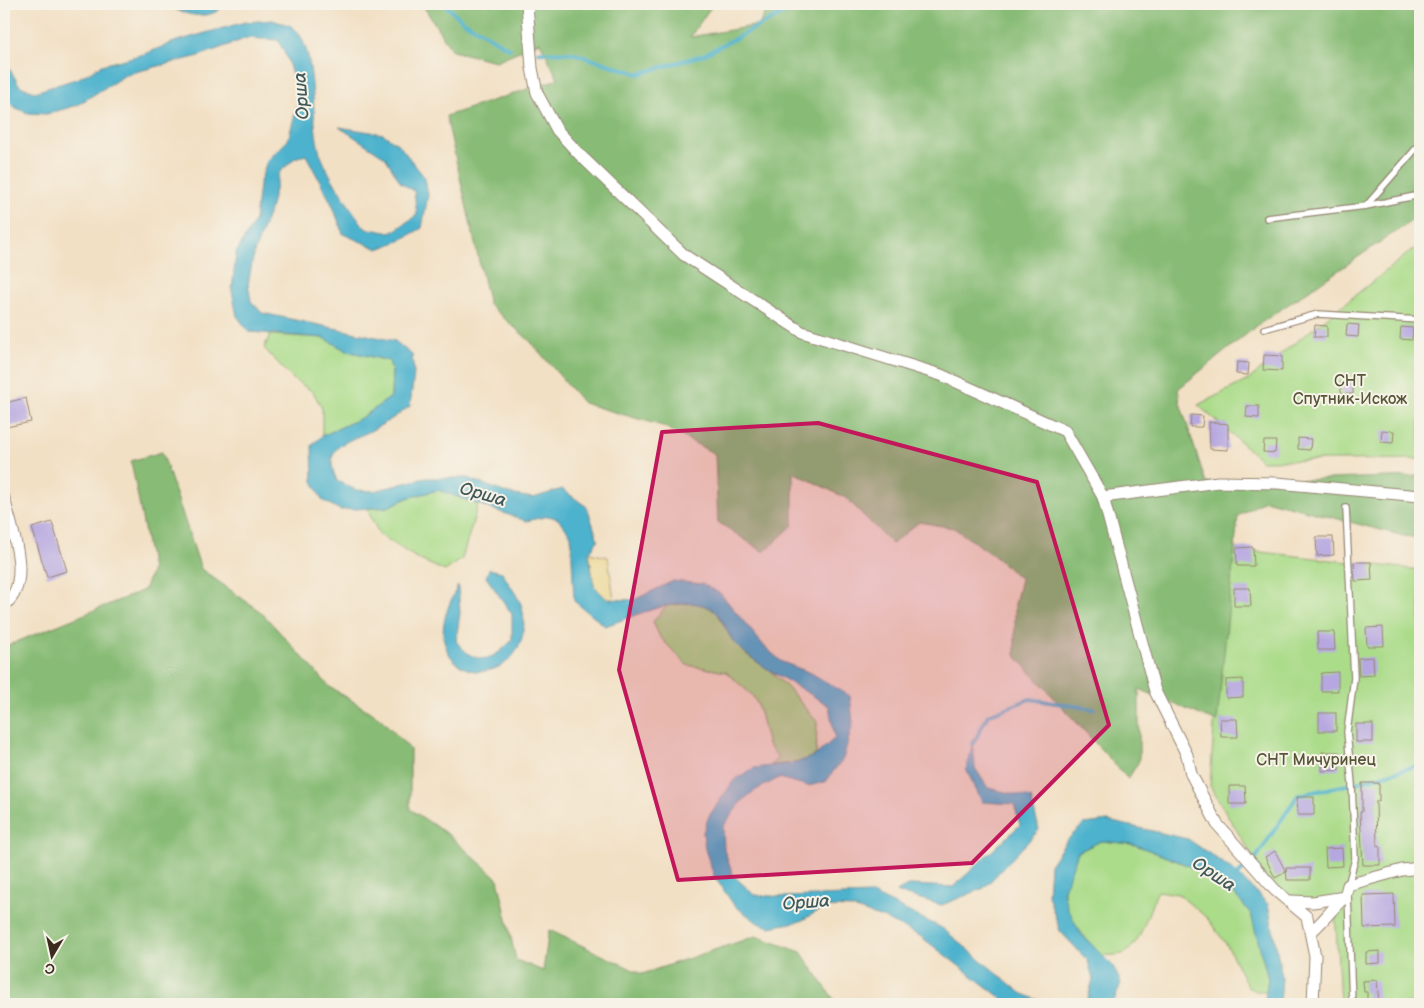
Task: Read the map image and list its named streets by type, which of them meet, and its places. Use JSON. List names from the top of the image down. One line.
{"water":["Орша"],"parks":["СНТ Спутник-Искож","СНТ Мичуринец"],"north":"bottom"}
